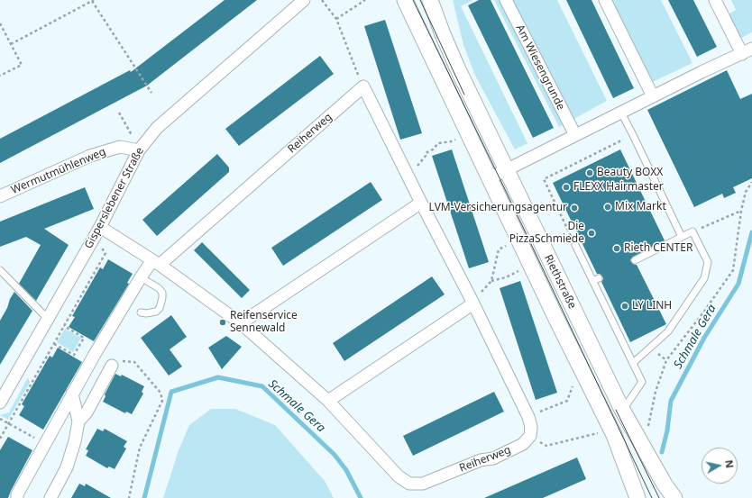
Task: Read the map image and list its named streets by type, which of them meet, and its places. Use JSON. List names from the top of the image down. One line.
{"streets":{"street":["Am Wiesengrunde","Reiherweg","Wermutmühlenweg","Gisperslebener Straße","Riethstraße"]},"crossings":[["Reiherweg","Gisperslebener Straße"],["Wermutmühlenweg","Gisperslebener Straße"]],"water":["Schmale Gera"],"places":["Beauty BOXX","FLEXX Hairmaster","Mix Markt","LVM-Versicherungsagentur","Die PizzaSchmiede","Rieth CENTER","LY LINH","Reifenservice Sennewald"],"north":"right"}
